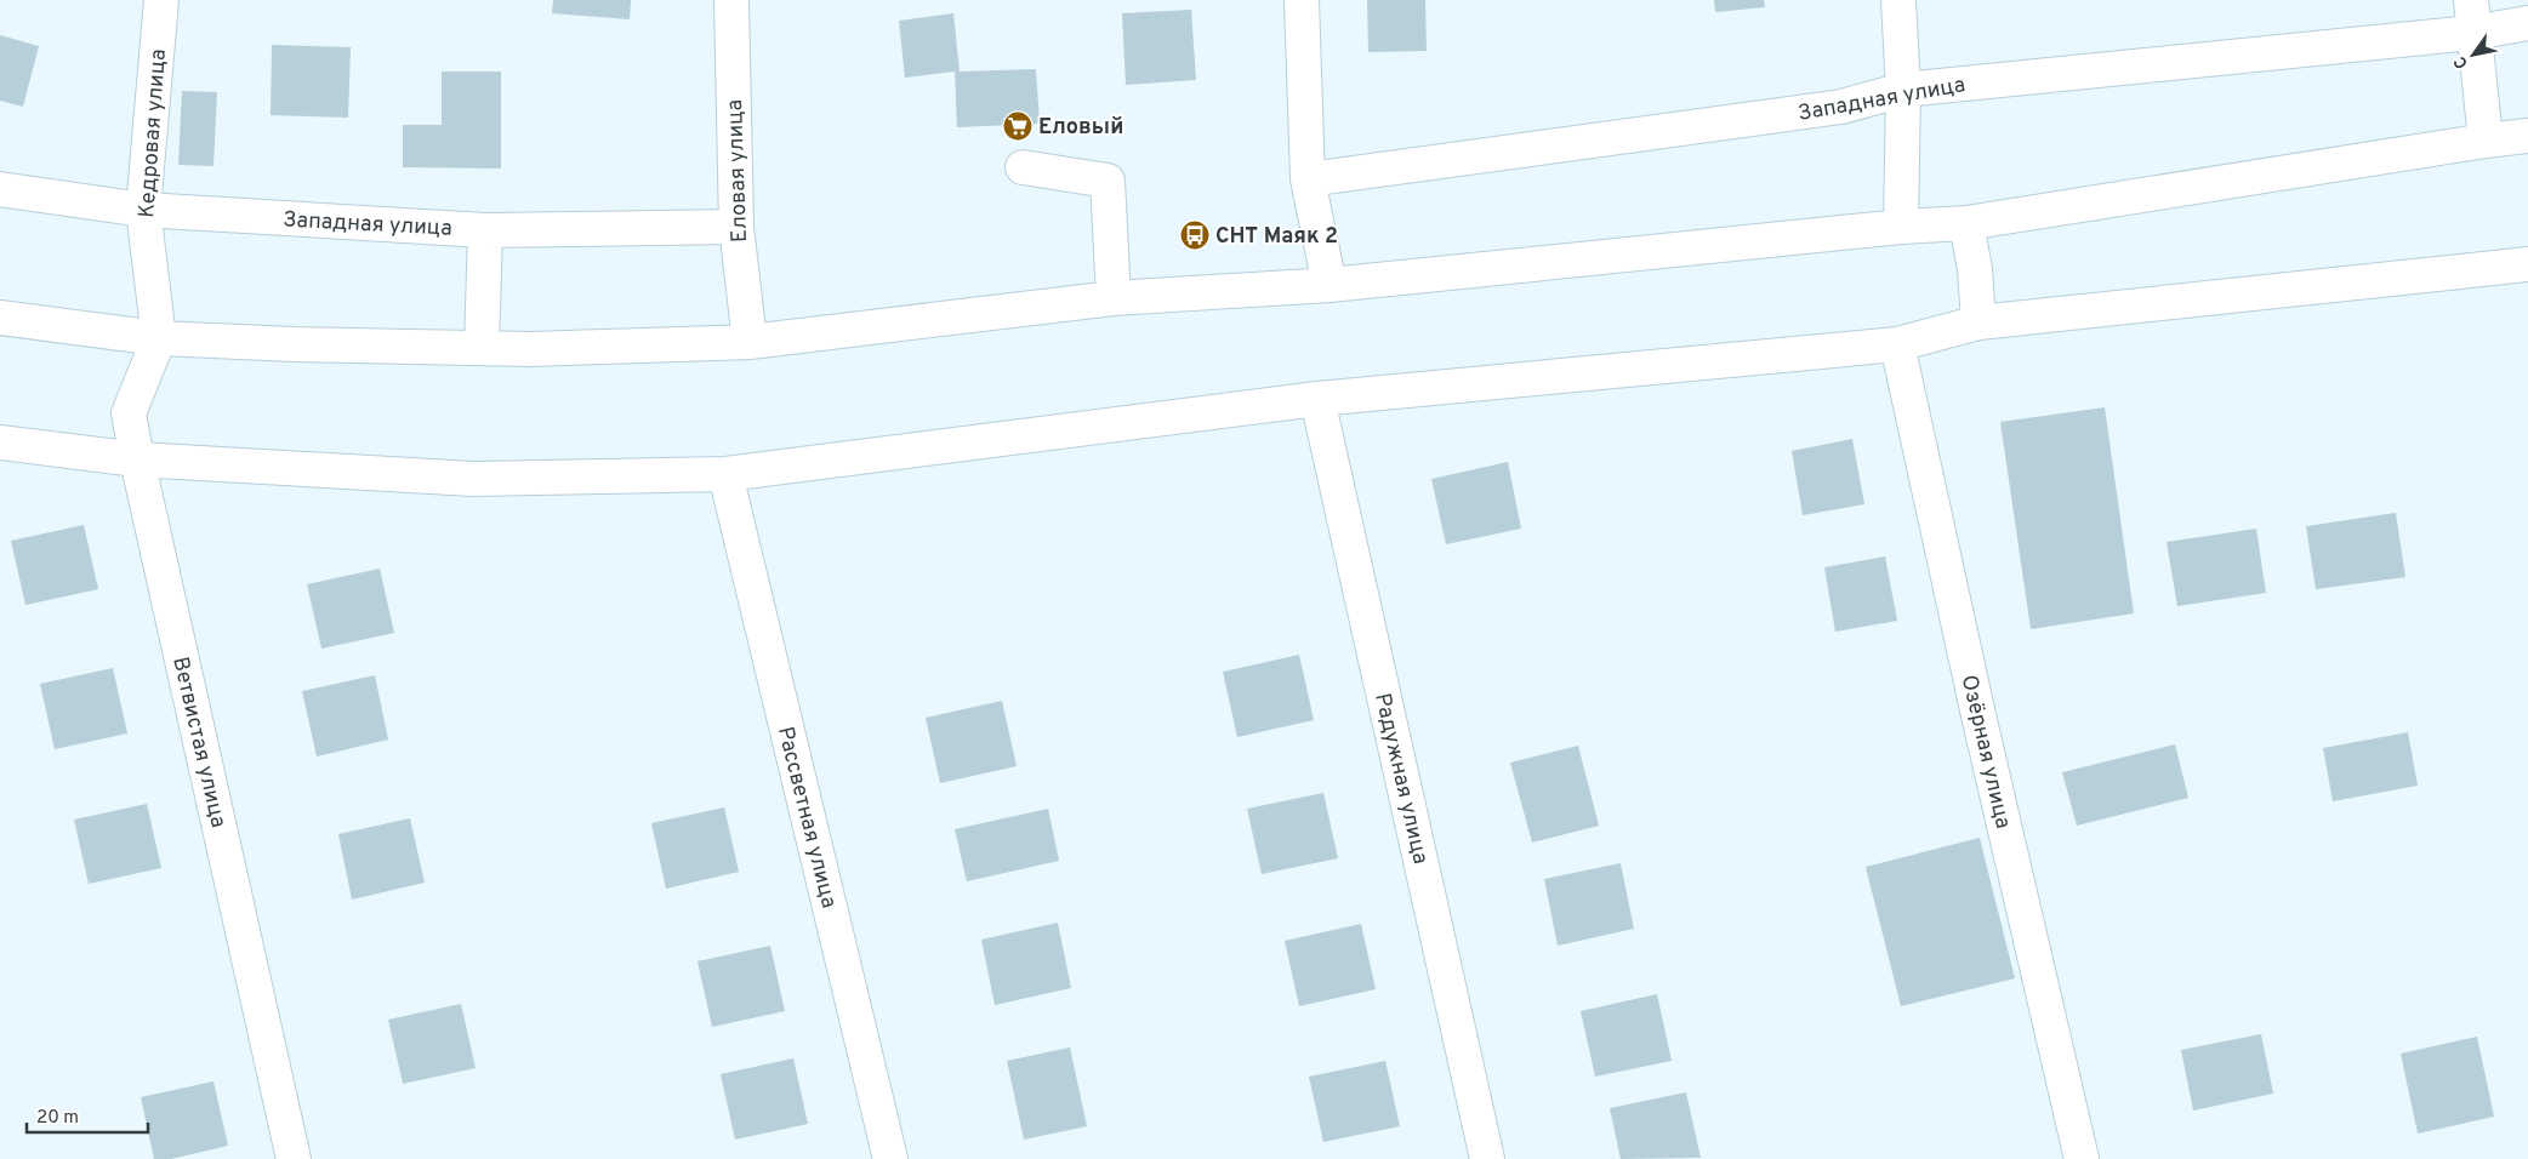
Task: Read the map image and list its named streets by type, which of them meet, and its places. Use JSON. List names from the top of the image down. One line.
{"streets":{"street":["Западная улица","Кедровая улица","Еловая улица","Ветвистая улица","Озёрная улица","Радужная улица","Рассветная улица"]},"crossings":[["Западная улица","Кедровая улица"],["Западная улица","Еловая улица"],["Кедровая улица","Ветвистая улица"]],"places":{"supermarket":["Еловый"],"bus stop":["СНТ Маяк 2"]},"scale_bar":"20 m","north":"bottom left"}
